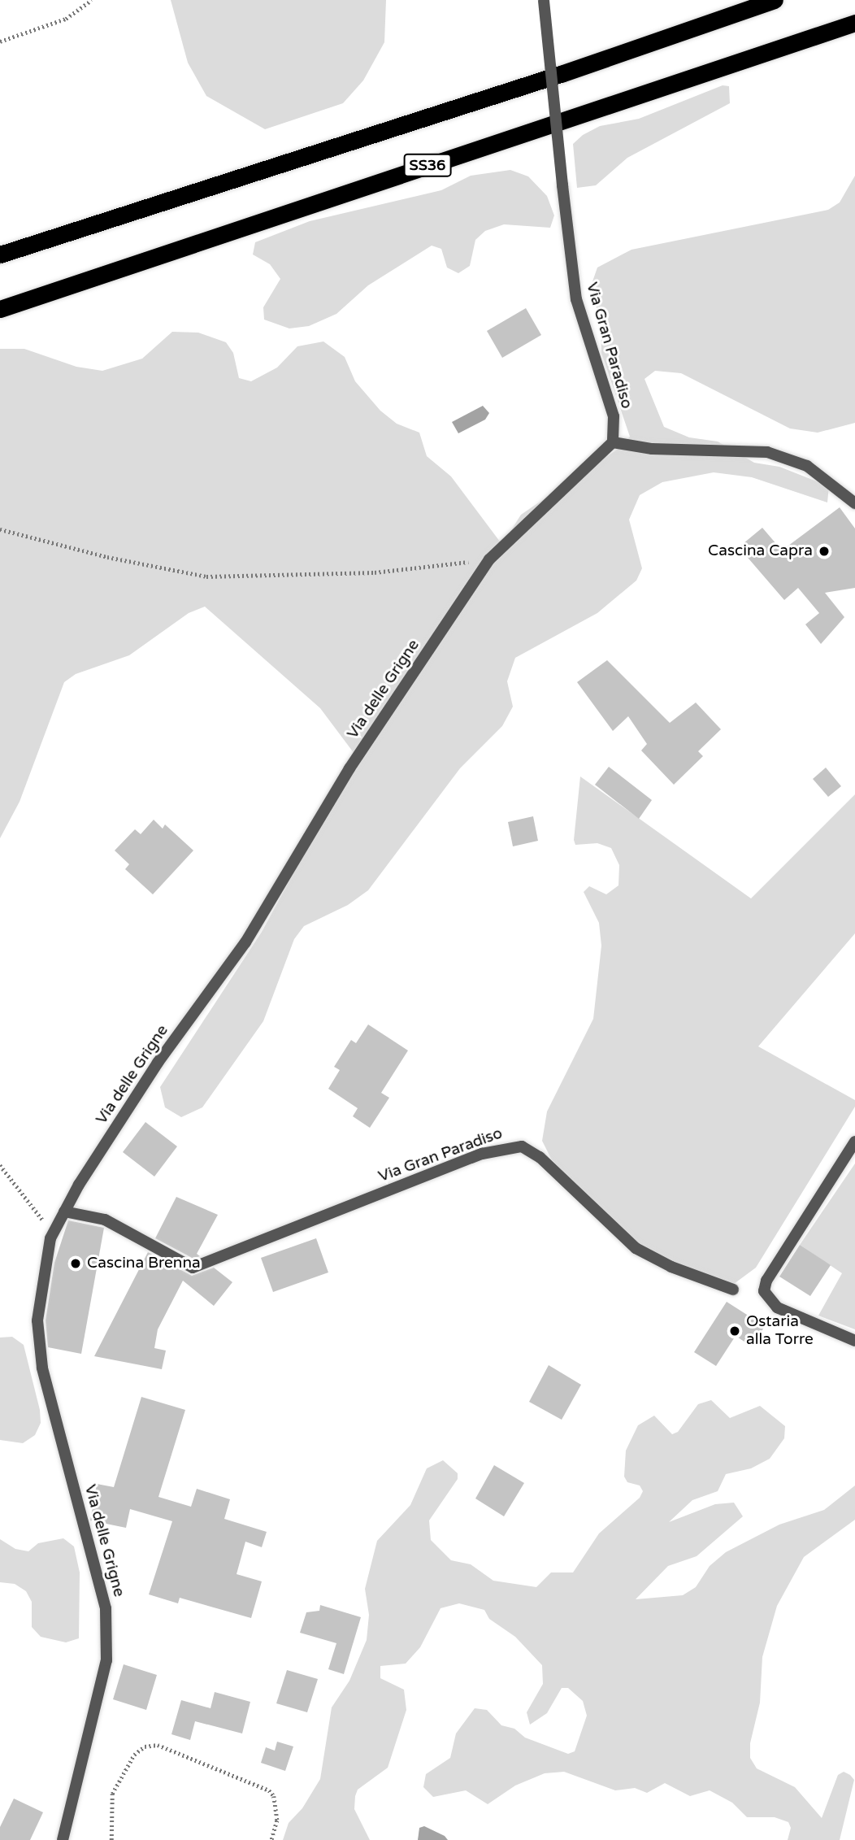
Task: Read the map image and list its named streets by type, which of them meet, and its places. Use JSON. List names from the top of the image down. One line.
{"streets":{"highway":["SS36"],"street":["Via Gran Paradiso","Via delle Grigne"]},"crossings":[["Via Gran Paradiso","Via delle Grigne"]],"places":["Cascina Capra","Cascina Brenna","Ostaria alla Torre"]}
